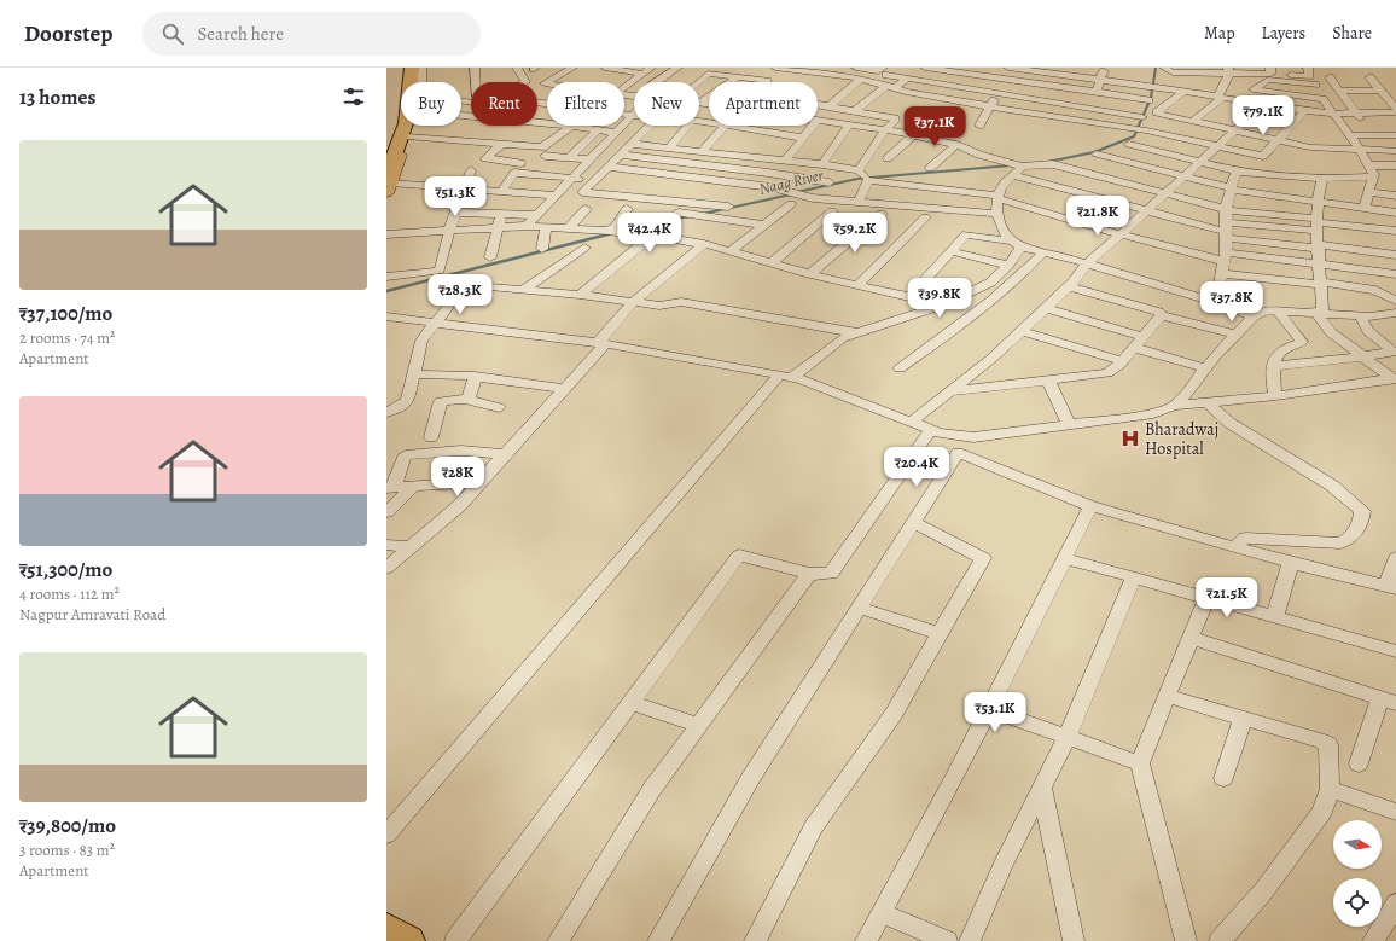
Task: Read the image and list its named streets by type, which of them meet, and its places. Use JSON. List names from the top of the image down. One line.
{"water":["Naag River"],"places":{"hospital":["Bharadwaj Hospital"]},"north":"right","page":{"header":"Doorstep","search":"Search here","nav":["Map","Layers","Share"],"heading":"13 homes","chip":["Buy","Rent","Filters","New","Apartment"],"price":["₹79.1K","₹37.1K","₹51.3K","₹21.8K","₹42.4K","₹59.2K","₹28.3K","₹39.8K","₹37.8K","₹20.4K","₹28K","₹21.5K","₹53.1K"],"list":[{"name":"₹37,100/mo","note":"2 rooms · 74 m² · Apartment"},{"name":"₹51,300/mo","note":"4 rooms · 112 m² · Nagpur Amravati Road"},{"name":"₹39,800/mo","note":"3 rooms · 83 m² · Apartment"}]}}
